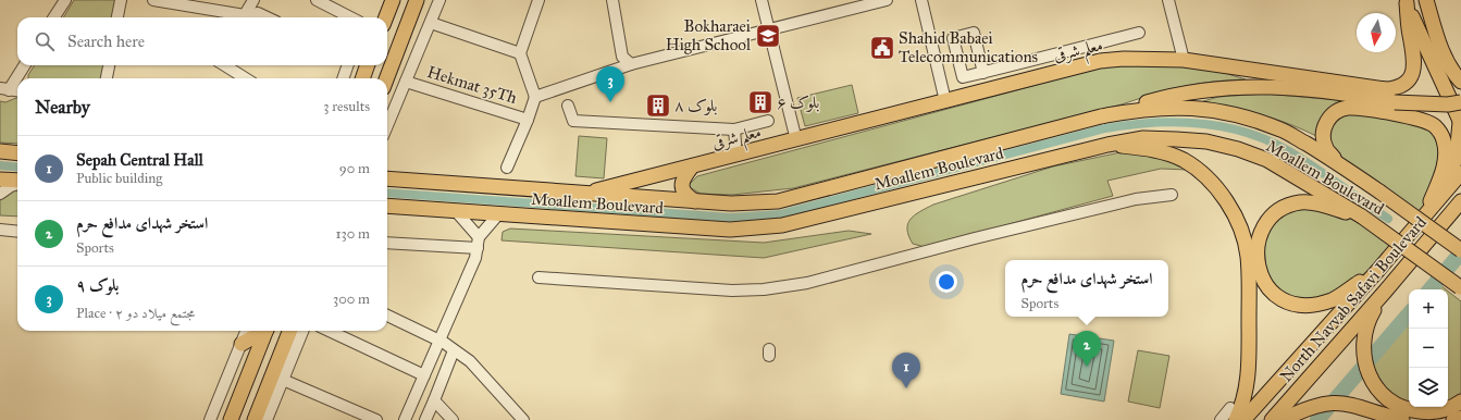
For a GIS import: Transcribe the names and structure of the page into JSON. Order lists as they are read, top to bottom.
{
  "streets": {
    "main road": ["معلم شرقی", "Moallem Boulevard", "North Navvab Safavi Boulevard"],
    "street": ["Hekmat 35Th"]
  },
  "crossings": [
    ["معلم شرقی", "Moallem Boulevard"]
  ],
  "places": {
    "school or university": ["Bokharaei High School"],
    "public building": ["Shahid Babaei Telecommunications"],
    "building": ["بلوک ۶", "بلوک ۸"]
  },
  "north": "bottom",
  "page": {
    "search": "Search here",
    "pins": ["3", "2", "1"],
    "heading": ["Nearby", "3 results"],
    "list": [
      {
        "mark": "1",
        "name": "Sepah Central Hall",
        "note": "Public building",
        "value": "90 m"
      },
      {
        "mark": "2",
        "name": "استخر شهدای مدافع حرم",
        "note": "Sports",
        "value": "130 m"
      },
      {
        "mark": "3",
        "name": "بلوک ۹",
        "note": "Place · مجتمع میلاد دو ۲",
        "value": "300 m"
      }
    ],
    "popup": ["استخر شهدای مدافع حرم", "Sports"],
    "map_buttons": ["+", "−"]
  }
}
